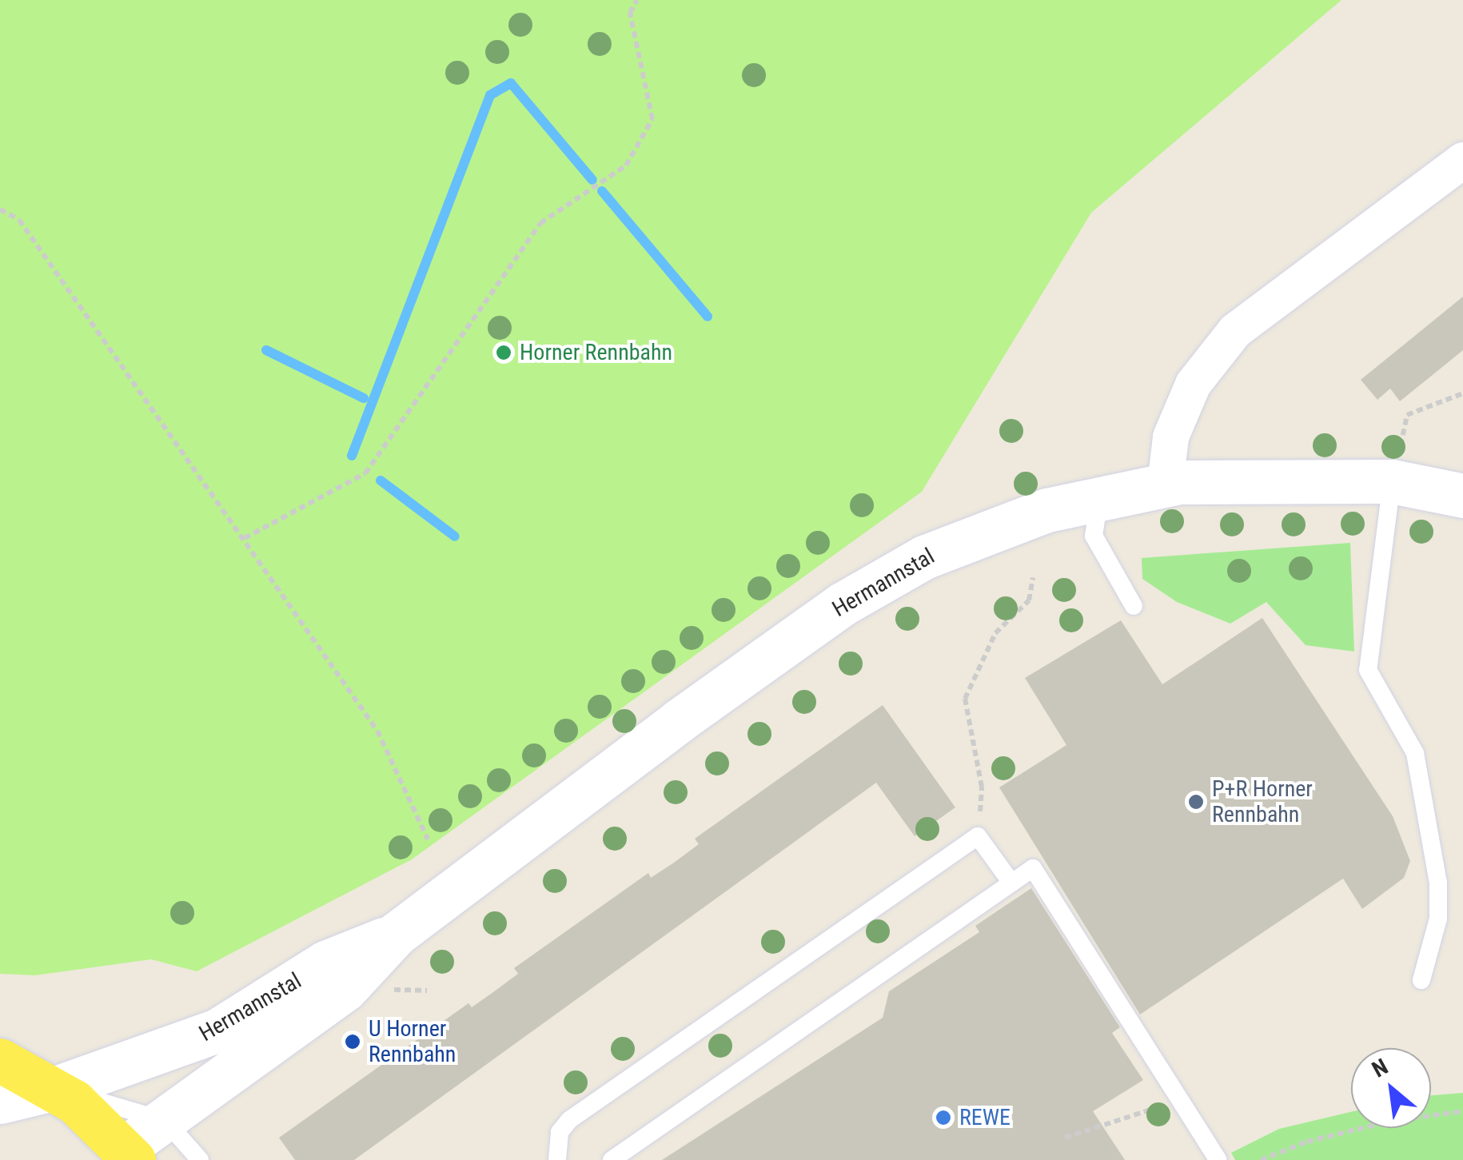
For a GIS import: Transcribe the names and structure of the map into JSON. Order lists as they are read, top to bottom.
{
  "streets": {
    "street": ["Hermannstal"]
  },
  "places": [
    "Horner Rennbahn",
    "P+R Horner Rennbahn",
    "U Horner Rennbahn",
    "REWE"
  ],
  "north": "top left"
}
